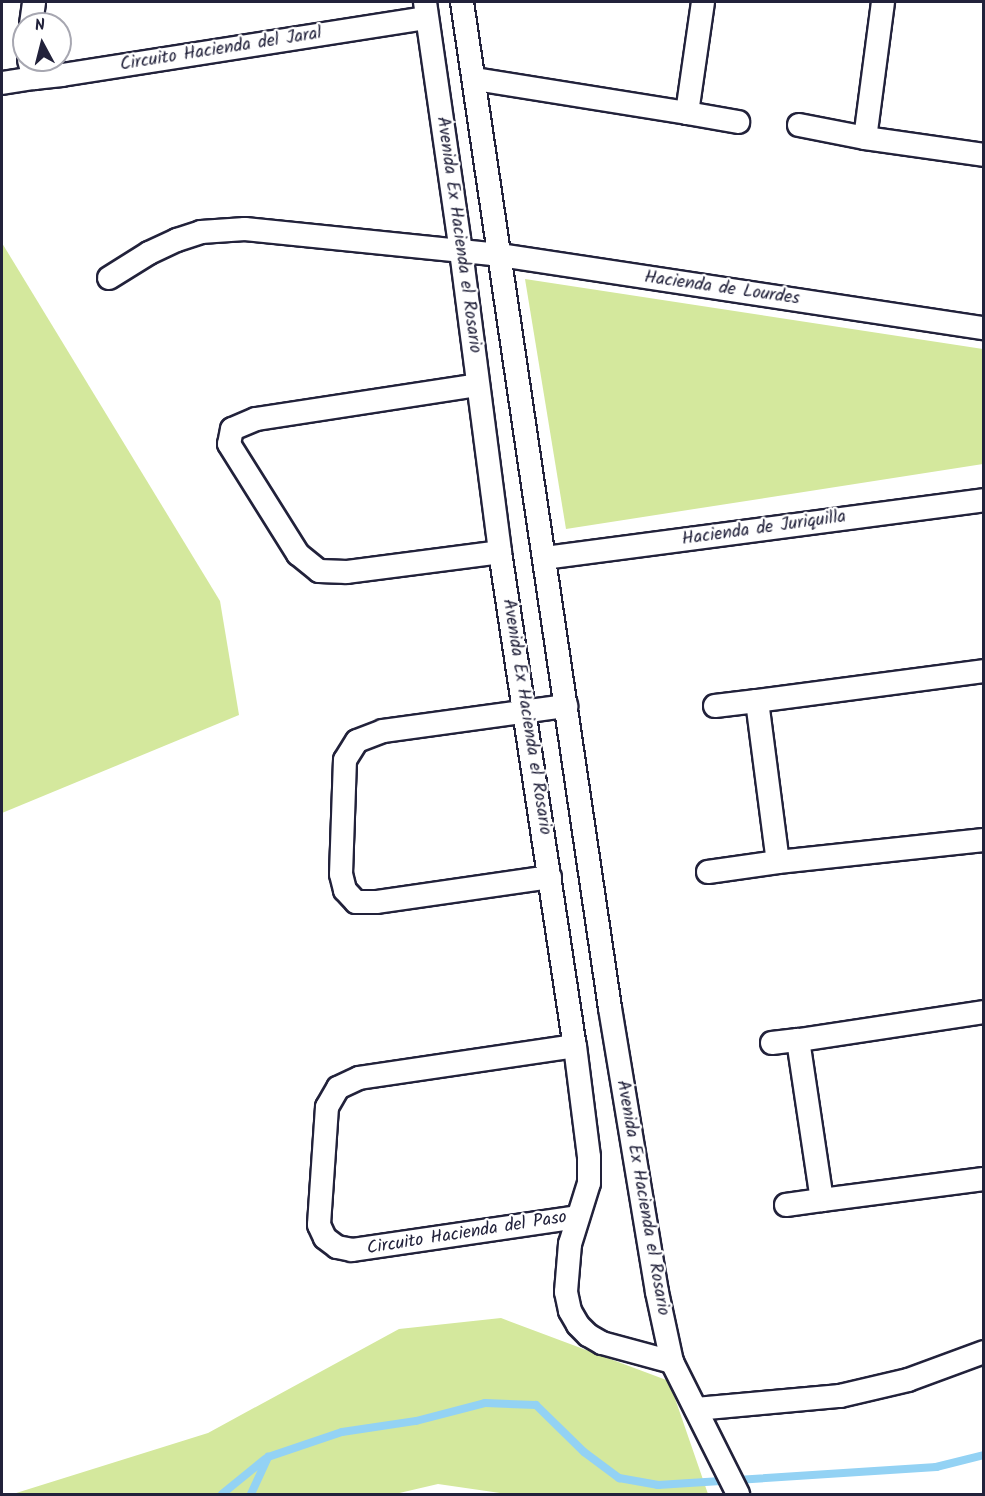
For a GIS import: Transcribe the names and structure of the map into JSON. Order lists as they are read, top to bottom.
{
  "streets": {
    "street": [
      "Circuito Hacienda del Jaral",
      "Avenida Ex Hacienda el Rosario",
      "Hacienda de Lourdes",
      "Hacienda de Juriquilla",
      "Circuito Hacienda del Paso"
    ]
  },
  "crossings": [
    ["Circuito Hacienda del Jaral", "Avenida Ex Hacienda el Rosario"],
    ["Avenida Ex Hacienda el Rosario", "Hacienda de Lourdes"],
    ["Avenida Ex Hacienda el Rosario", "Hacienda de Juriquilla"],
    ["Avenida Ex Hacienda el Rosario", "Circuito Hacienda del Paso"]
  ],
  "north": "top"
}
